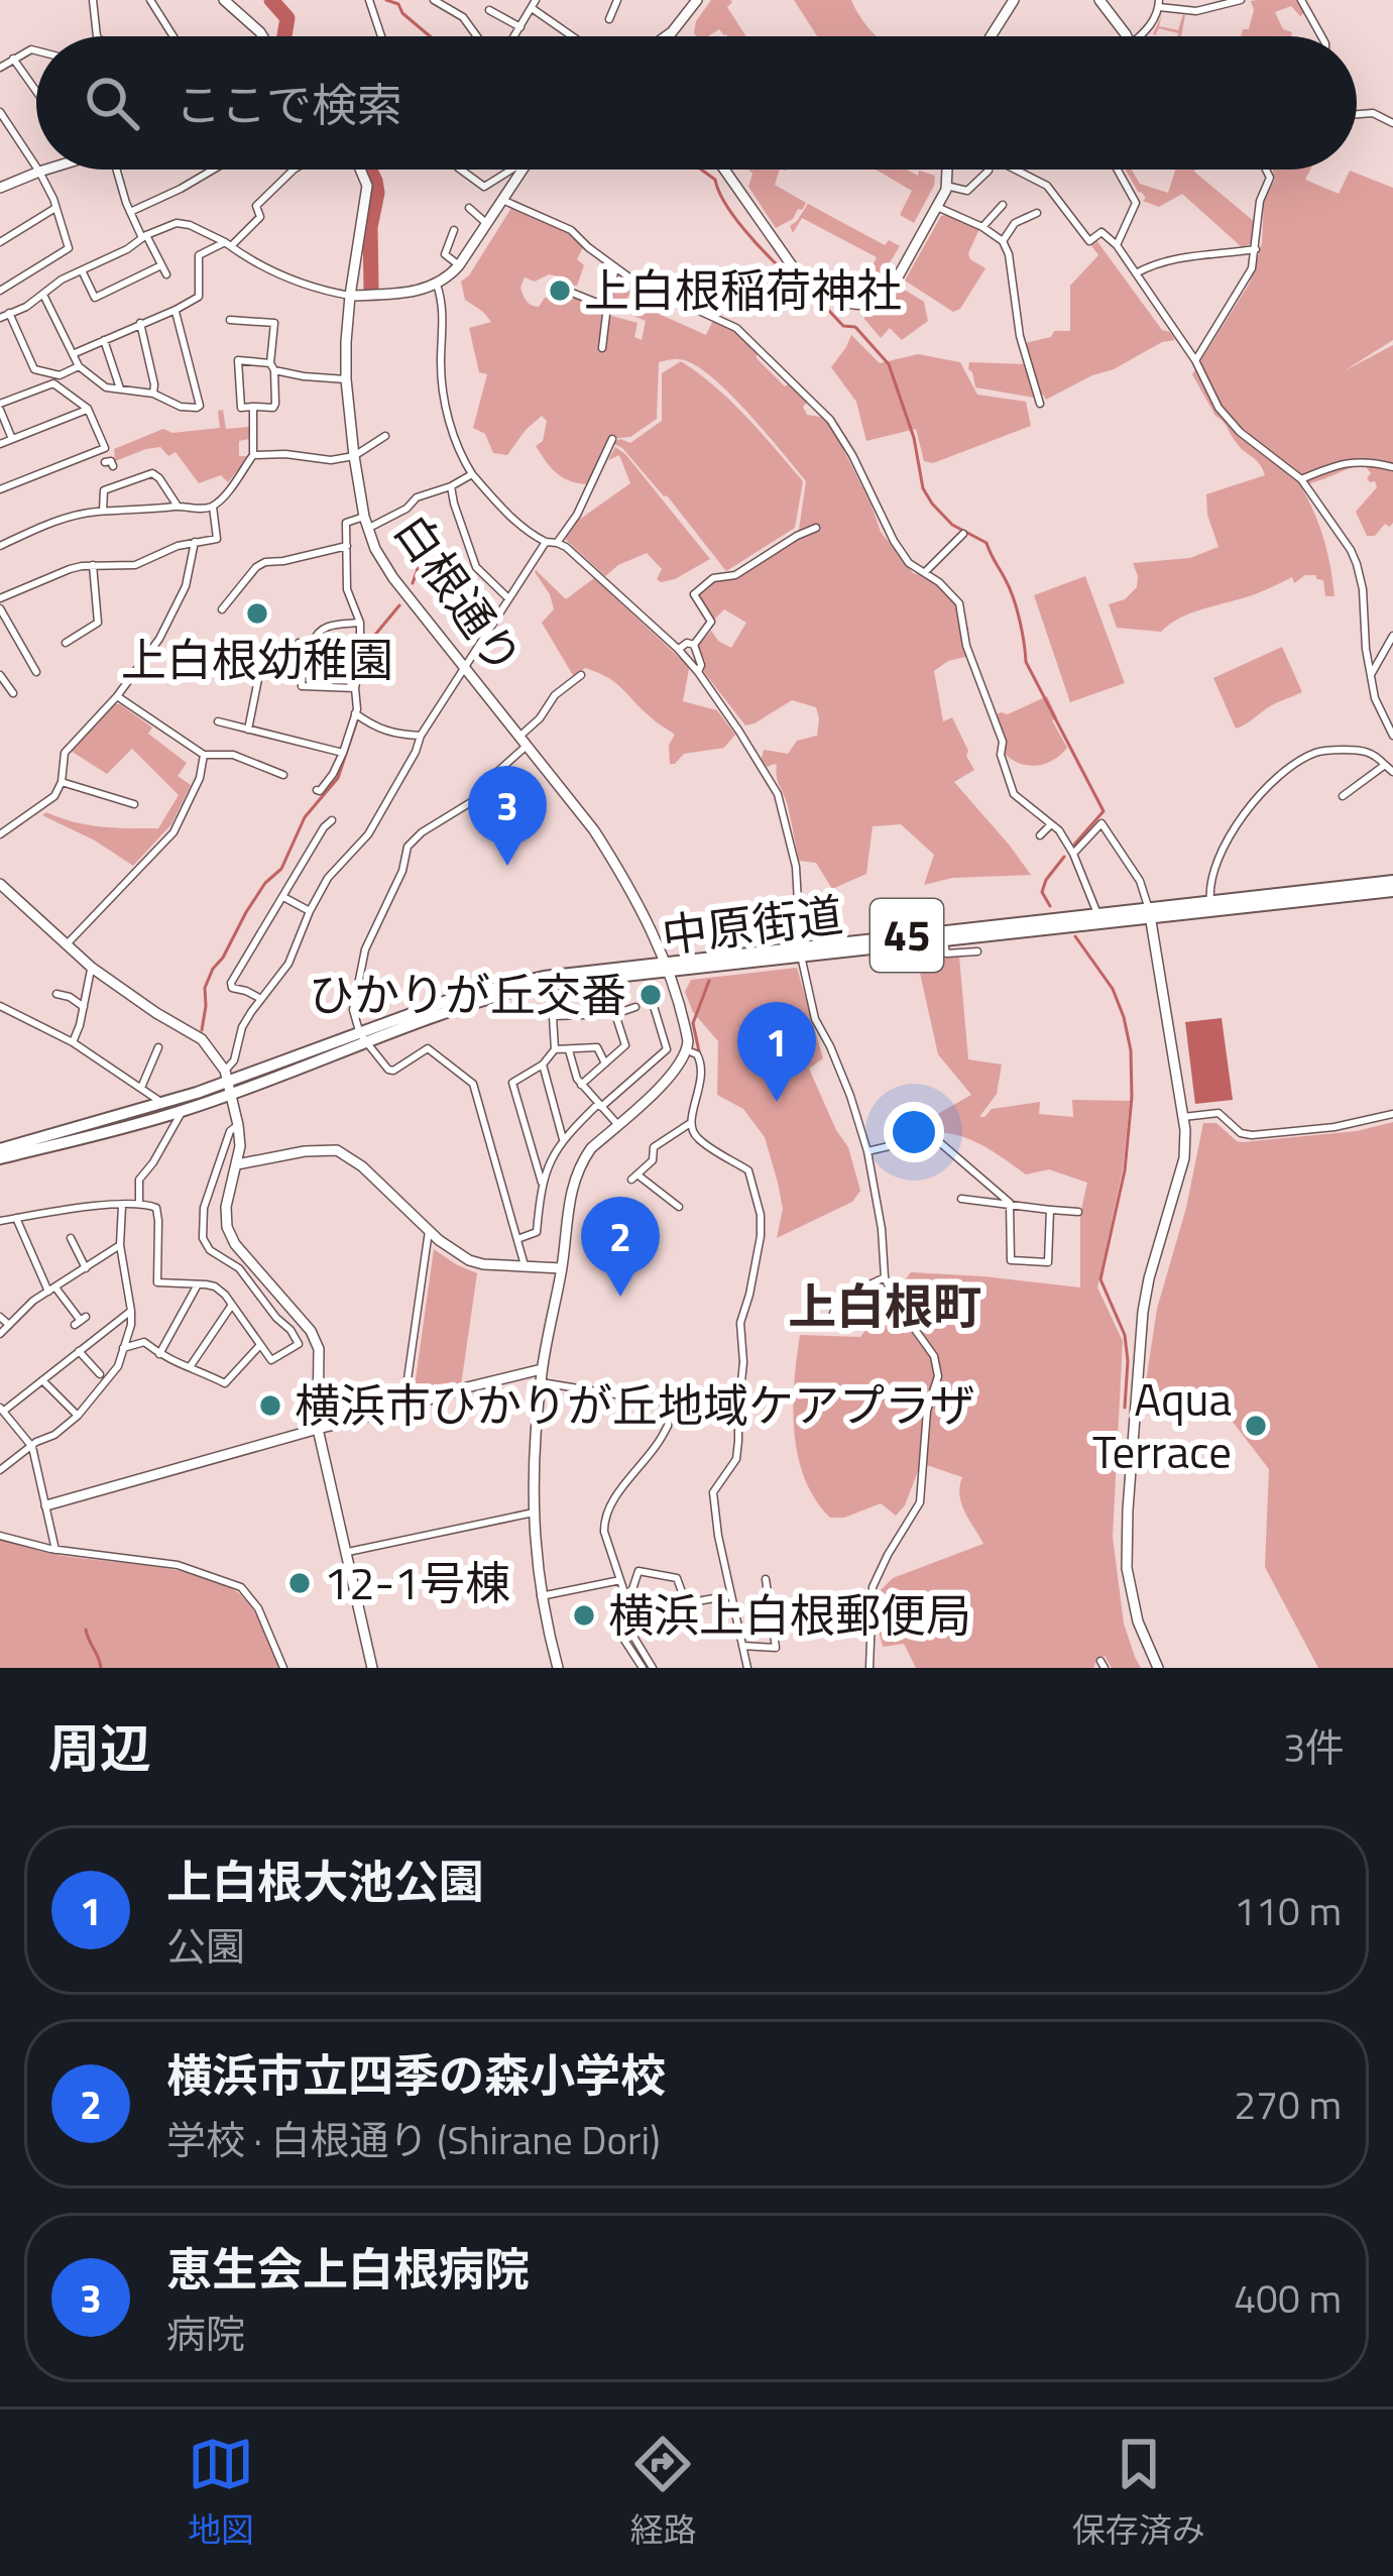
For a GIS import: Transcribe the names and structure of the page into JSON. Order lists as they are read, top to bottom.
{
  "streets": {
    "main road": ["中原街道", "45"],
    "street": ["白根通り"]
  },
  "crossings": [
    ["白根通り", "中原街道"]
  ],
  "districts": ["上白根町"],
  "places": [
    "上白根稲荷神社",
    "上白根幼稚園",
    "ひかりが丘交番",
    "横浜市ひかりが丘地域ケアプラザ",
    "Aqua Terrace",
    "12-1号棟",
    "横浜上白根郵便局"
  ],
  "page": {
    "search": "ここで検索",
    "pins": ["3", "1", "2"],
    "heading": ["周辺", "3件"],
    "list": [
      {
        "mark": "1",
        "name": "上白根大池公園",
        "note": "公園",
        "value": "110 m"
      },
      {
        "mark": "2",
        "name": "横浜市立四季の森小学校",
        "note": "学校 · 白根通り (Shirane Dori)",
        "value": "270 m"
      },
      {
        "mark": "3",
        "name": "恵生会上白根病院",
        "note": "病院",
        "value": "400 m"
      }
    ],
    "nav": ["地図", "経路", "保存済み"]
  }
}
